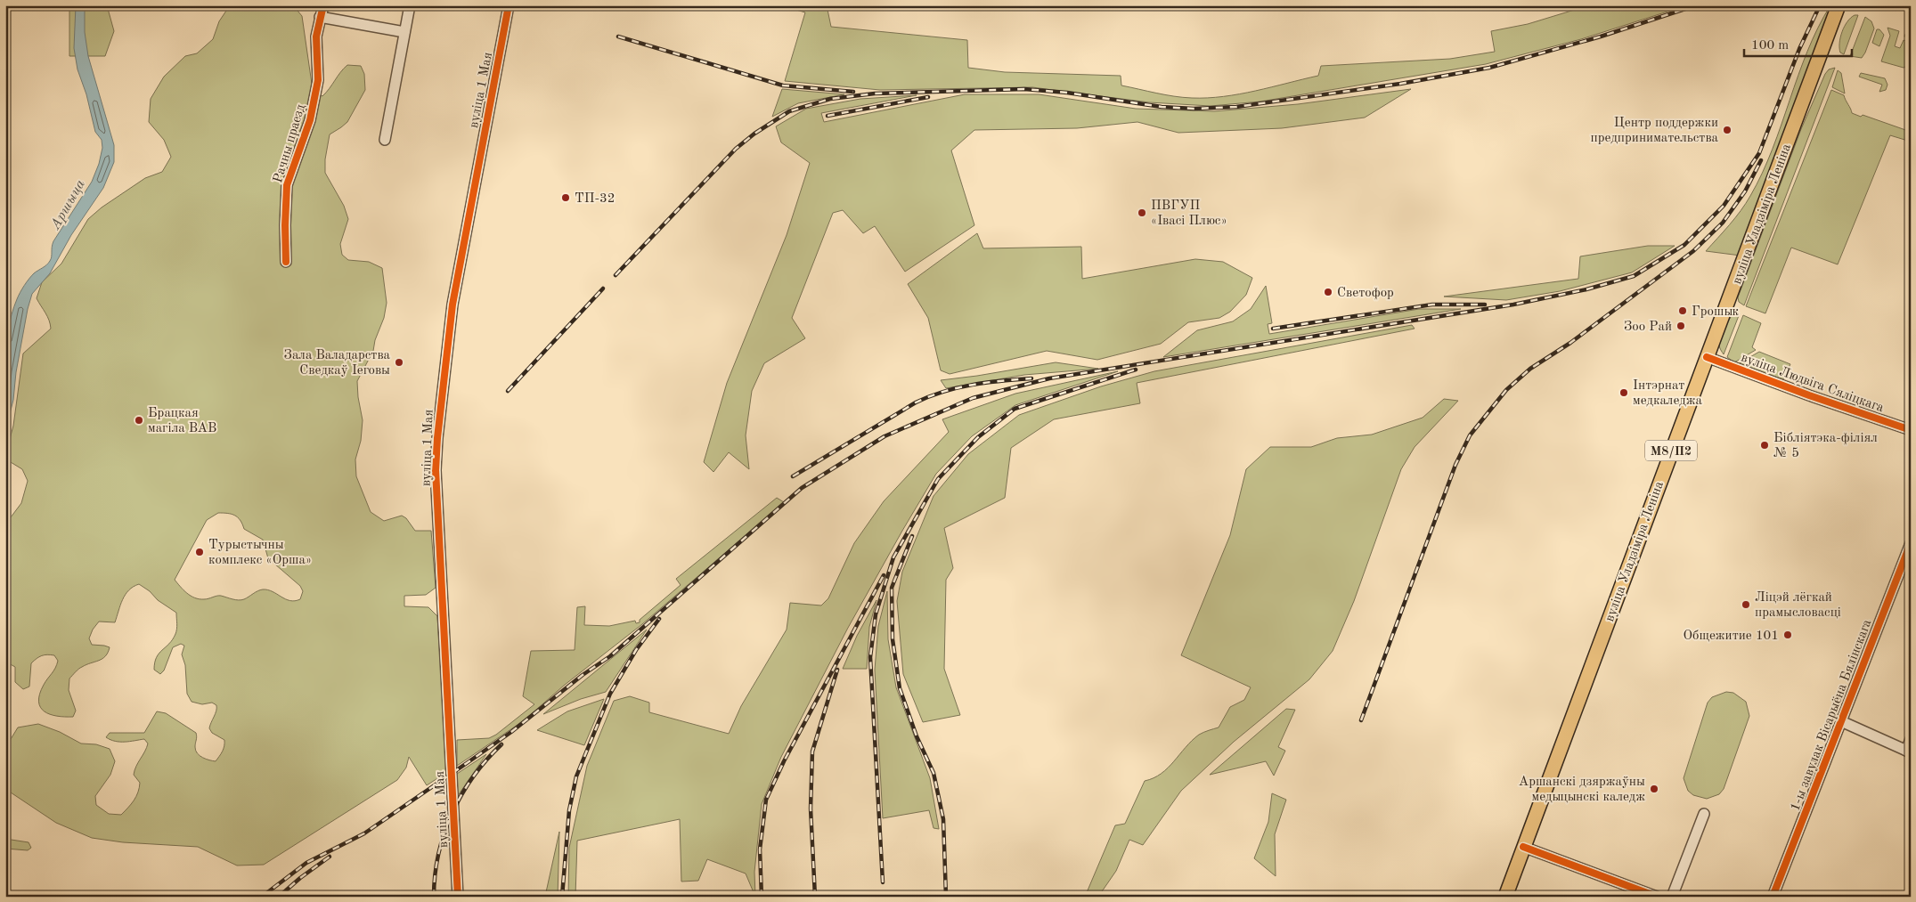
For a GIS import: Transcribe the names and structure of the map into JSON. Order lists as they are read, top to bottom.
{
  "streets": {
    "main road": ["вуліца Уладзіміра Леніна", "М8/П2"],
    "street": [
      "вуліца 1 Мая",
      "Рачны праезд",
      "вуліца Людвіга Сяліцкага",
      "1-ы завулак Вісарыёна Бялінскага"
    ]
  },
  "crossings": [
    ["вуліца Уладзіміра Леніна", "вуліца Людвіга Сяліцкага"]
  ],
  "water": ["Аршыца"],
  "places": [
    "Центр поддержки предпринимательства",
    "ТП-32",
    "ПВГУП «Івасі Плюс»",
    "Светофор",
    "Грошык",
    "Зоо Рай",
    "Зала Валадарства Сведкаў Іеговы",
    "Інтэрнат медкаледжа",
    "Брацкая магіла ВАВ",
    "Бібліятэка-філіял № 5",
    "Турыстычны комплекс «Орша»",
    "Ліцэй лёгкай прамысловасці",
    "Общежитие 101",
    "Аршанскі дзяржаўны медыцынскі каледж"
  ],
  "scale_bar": "100 m"
}
